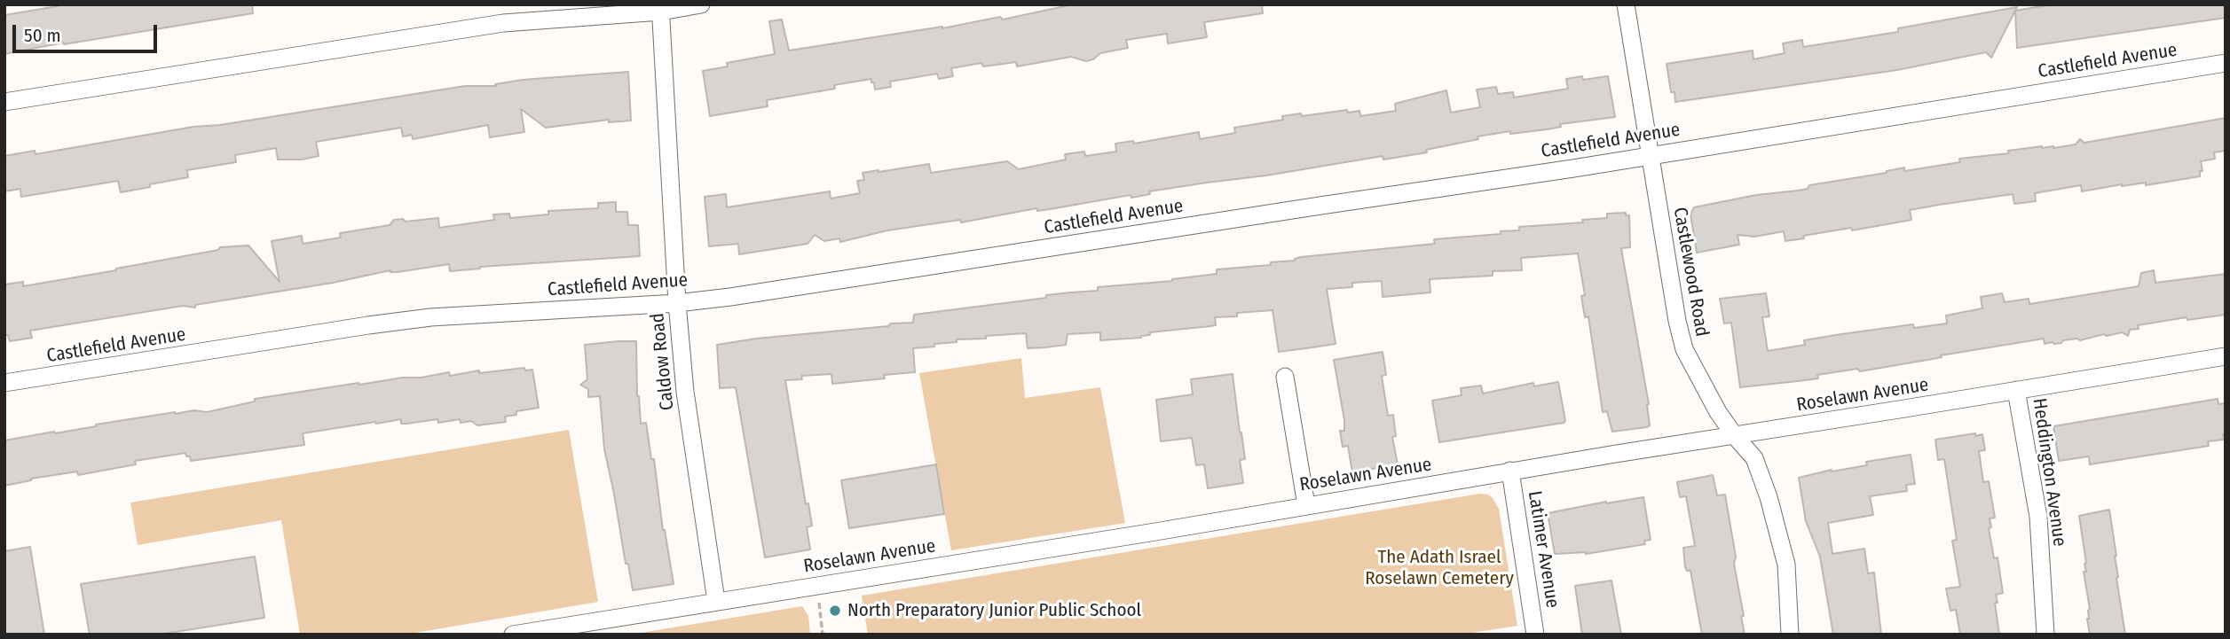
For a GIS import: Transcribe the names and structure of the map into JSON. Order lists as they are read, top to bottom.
{
  "streets": {
    "street": [
      "Castlefield Avenue",
      "Castlewood Road",
      "Caldow Road",
      "Roselawn Avenue",
      "Heddington Avenue",
      "Latimer Avenue"
    ]
  },
  "crossings": [
    ["Castlefield Avenue", "Castlewood Road"],
    ["Castlefield Avenue", "Caldow Road"],
    ["Castlewood Road", "Roselawn Avenue"],
    ["Caldow Road", "Roselawn Avenue"],
    ["Roselawn Avenue", "Heddington Avenue"],
    ["Roselawn Avenue", "Latimer Avenue"]
  ],
  "parks": ["The Adath Israel Roselawn Cemetery"],
  "places": ["North Preparatory Junior Public School"],
  "scale_bar": "50 m"
}
